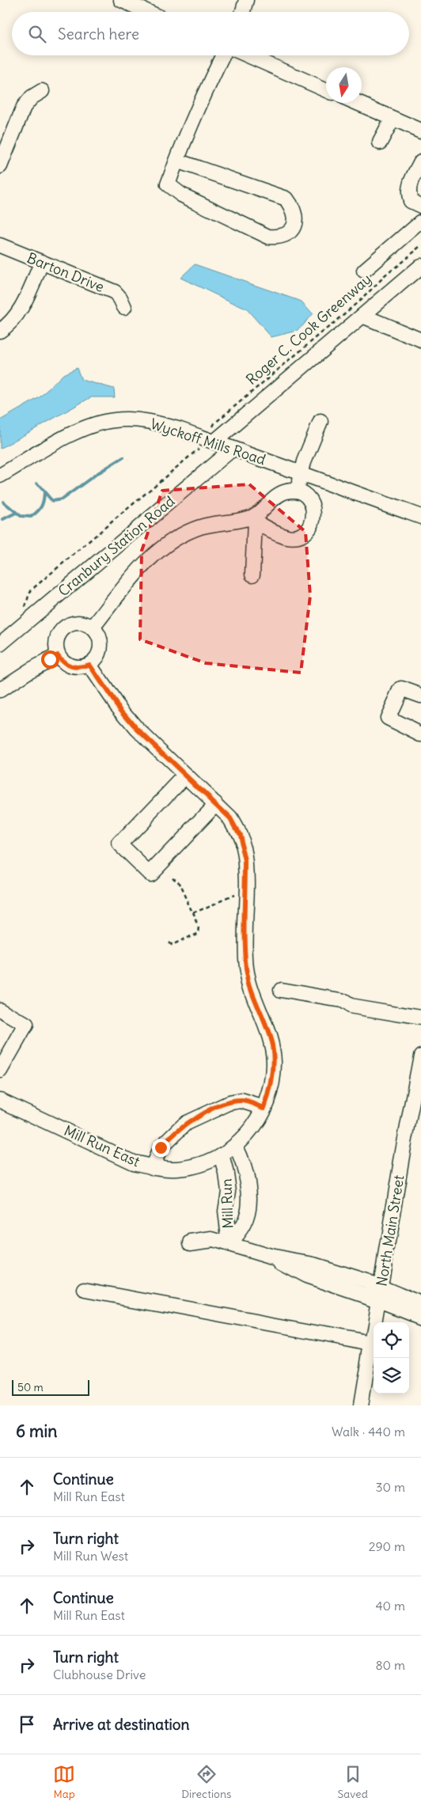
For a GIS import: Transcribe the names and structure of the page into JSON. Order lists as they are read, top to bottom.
{
  "streets": {
    "street": [
      "Barton Drive",
      "Wyckoff Mills Road",
      "Cranbury Station Road",
      "Mill Run East",
      "Mill Run",
      "North Main Street"
    ],
    "path": ["Roger C. Cook Greenway"]
  },
  "crossings": [
    ["Roger C. Cook Greenway", "Wyckoff Mills Road"],
    ["Wyckoff Mills Road", "Cranbury Station Road"],
    ["Mill Run East", "Mill Run"]
  ],
  "scale_bar": "50 m",
  "north": "bottom",
  "page": {
    "search": "Search here",
    "scale": "50 m",
    "heading": ["6 min", "Walk · 440 m"],
    "list": [
      ["Continue", "Mill Run East", "30 m"],
      ["Turn right", "Mill Run West", "290 m"],
      ["Continue", "Mill Run East", "40 m"],
      ["Turn right", "Clubhouse Drive", "80 m"],
      "Arrive at destination"
    ],
    "nav": ["Map", "Directions", "Saved"]
  }
}
